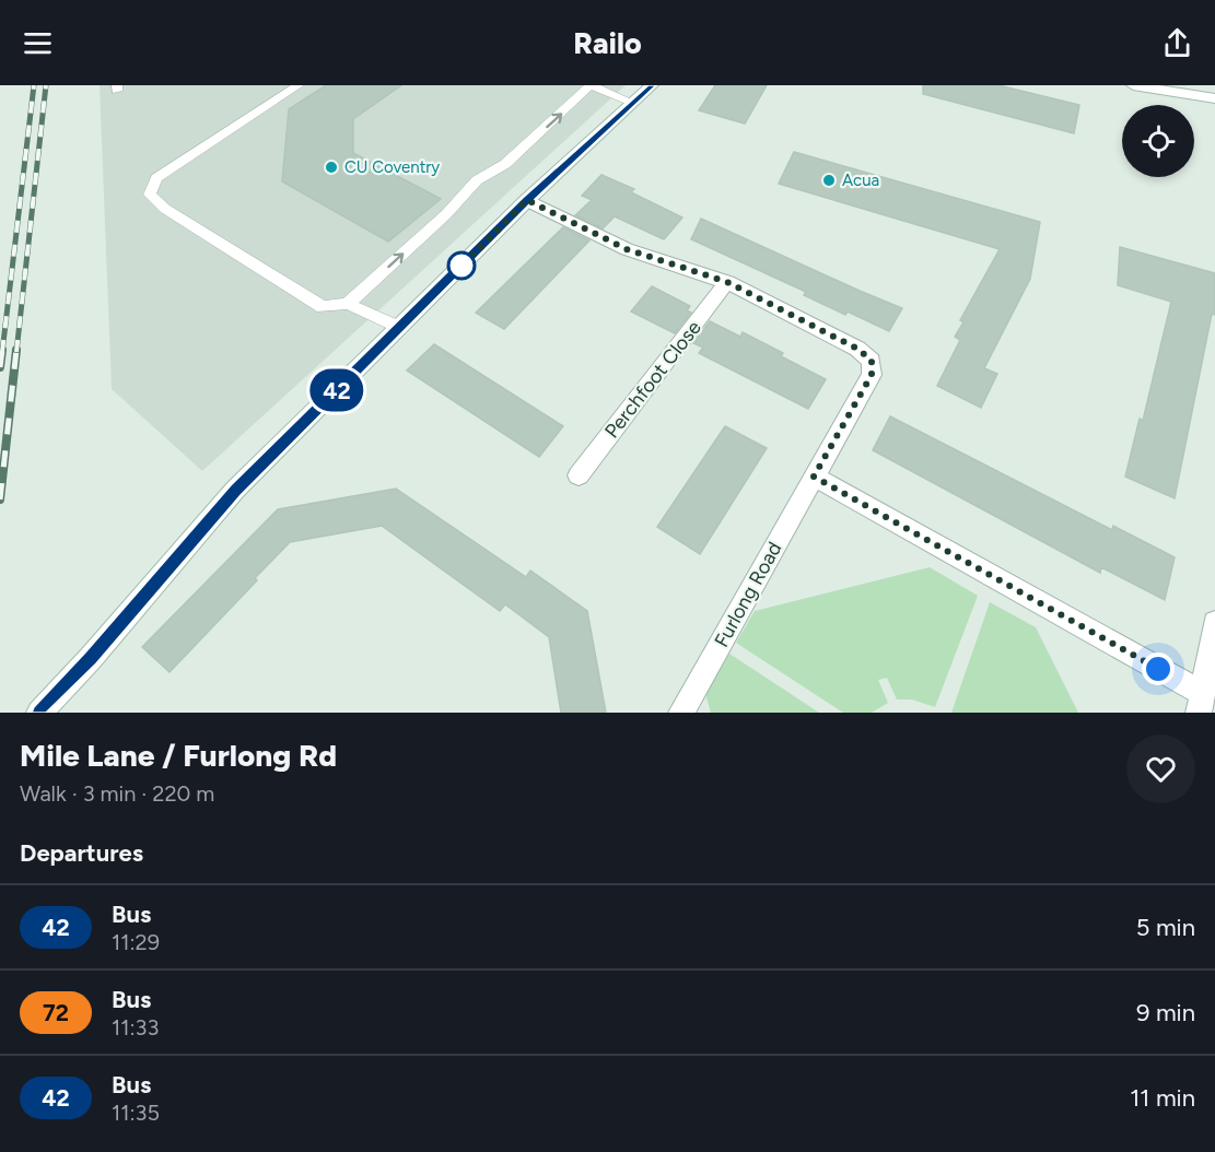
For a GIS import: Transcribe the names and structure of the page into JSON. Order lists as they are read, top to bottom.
{
  "streets": {
    "street": ["Perchfoot Close", "Furlong Road"]
  },
  "crossings": [
    ["Perchfoot Close", "Furlong Road"]
  ],
  "places": ["CU Coventry", "Acua"],
  "lines": ["bus line 42"],
  "page": {
    "header": "Railo",
    "on_map": "42",
    "heading": [
      ["Mile Lane / Furlong Rd", "Walk · 3 min · 220 m"],
      "Departures"
    ],
    "list": [
      {
        "mark": "42",
        "name": "Bus",
        "note": "11:29",
        "value": "5 min"
      },
      {
        "mark": "72",
        "name": "Bus",
        "note": "11:33",
        "value": "9 min"
      },
      {
        "mark": "42",
        "name": "Bus",
        "note": "11:35",
        "value": "11 min"
      }
    ]
  }
}
